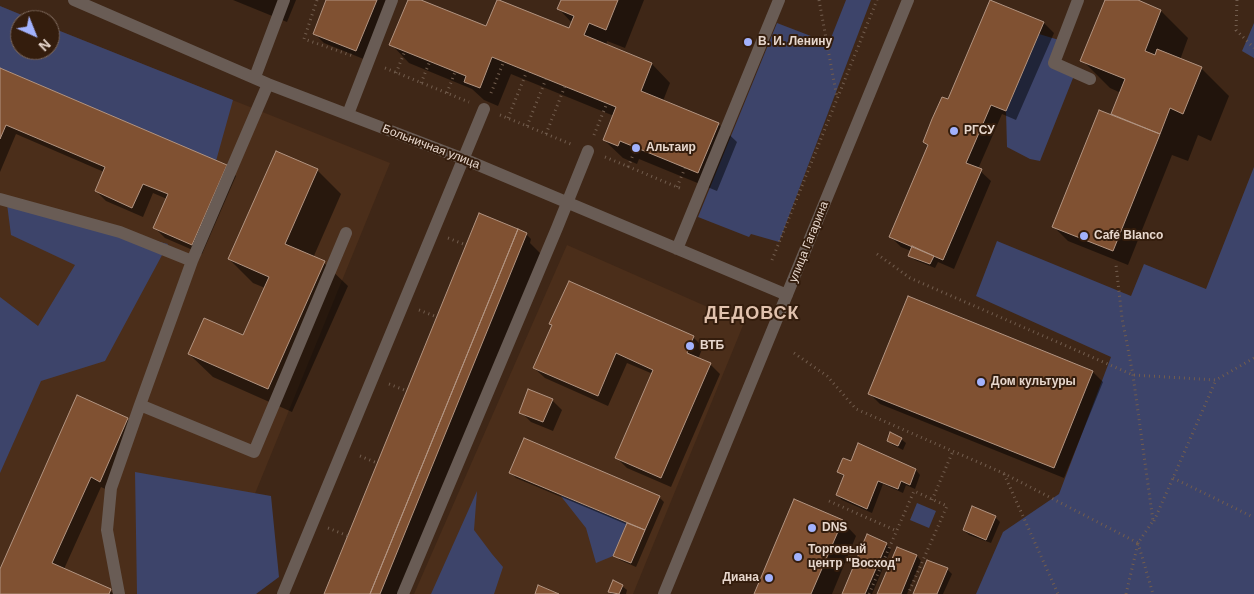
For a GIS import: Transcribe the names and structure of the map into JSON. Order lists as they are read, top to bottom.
{
  "streets": {
    "street": ["Больничная улица", "улица Гагарина"]
  },
  "crossings": [
    ["Больничная улица", "улица Гагарина"]
  ],
  "districts": ["ДЕДОВСК"],
  "places": [
    "В. И. Ленину",
    "РГСУ",
    "Альтаир",
    "Café Blanco",
    "ВТБ",
    "Дом культуры",
    "DNS",
    "Торговый центр \"Восход\"",
    "Диана"
  ],
  "north": "bottom right"
}
